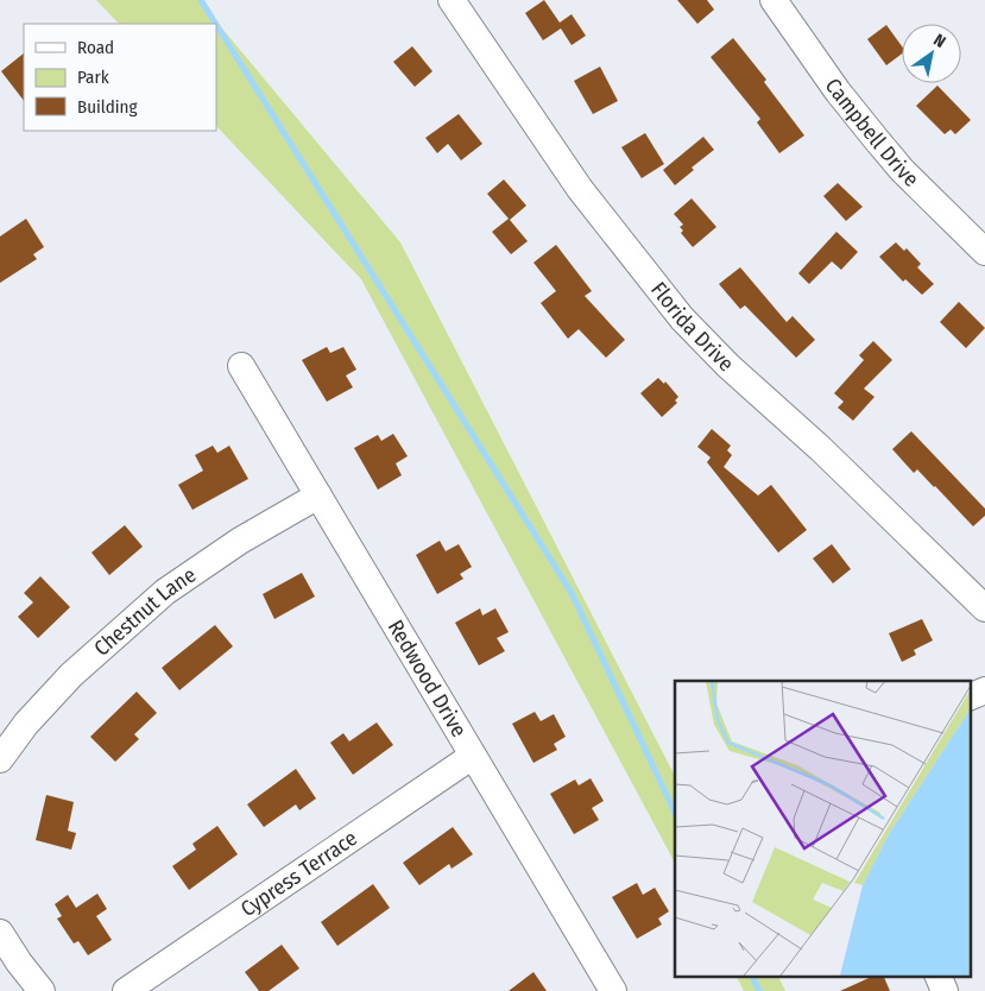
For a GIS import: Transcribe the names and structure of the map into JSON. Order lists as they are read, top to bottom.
{
  "streets": {
    "street": [
      "Campbell Drive",
      "Florida Drive",
      "Chestnut Lane",
      "Redwood Drive",
      "Cypress Terrace"
    ]
  },
  "crossings": [
    ["Chestnut Lane", "Redwood Drive"],
    ["Redwood Drive", "Cypress Terrace"]
  ],
  "legend": ["Road", "Park", "Building"],
  "north": "top right"
}
